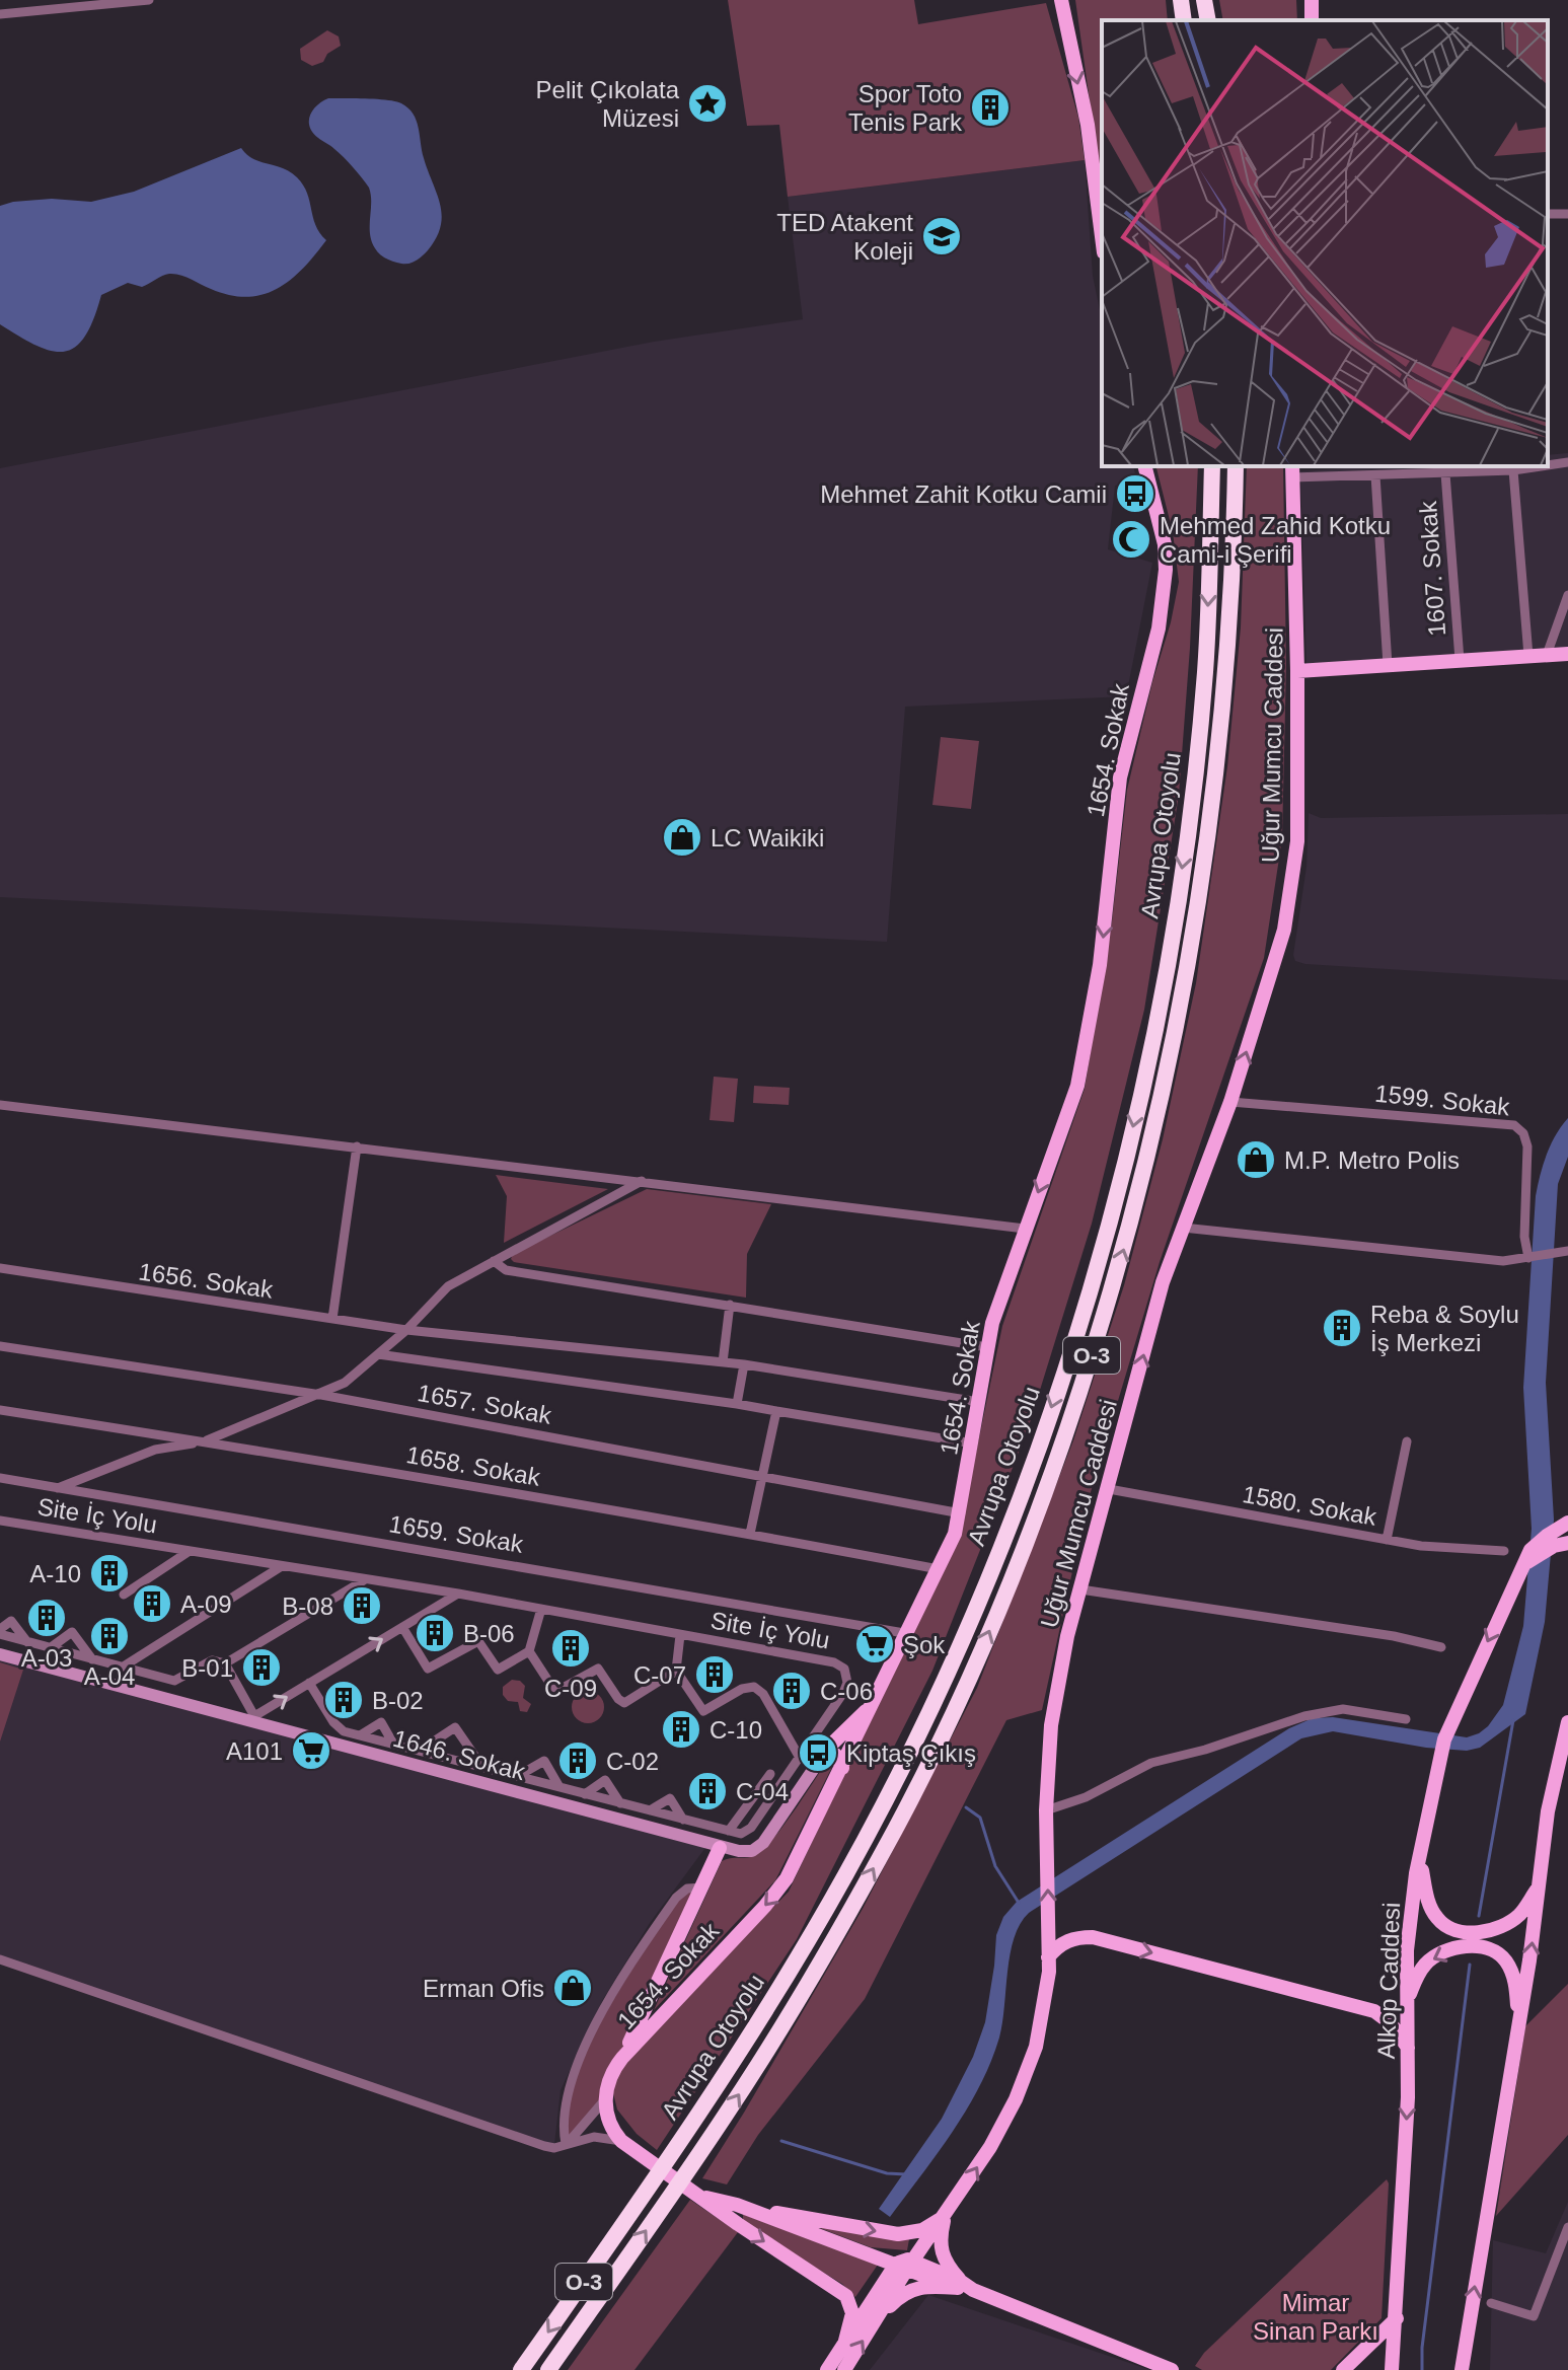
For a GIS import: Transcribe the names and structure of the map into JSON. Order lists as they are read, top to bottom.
{
  "streets": {
    "highway": ["Avrupa Otoyolu", "O-3"],
    "main road": ["Uğur Mumcu Caddesi", "1654. Sokak", "Alkop Caddesi"],
    "street": [
      "1607. Sokak",
      "1599. Sokak",
      "1656. Sokak",
      "1657. Sokak",
      "1658. Sokak",
      "1580. Sokak",
      "Site İç Yolu",
      "1659. Sokak",
      "1646. Sokak"
    ]
  },
  "crossings": [
    ["Uğur Mumcu Caddesi", "1599. Sokak"],
    ["Uğur Mumcu Caddesi", "1580. Sokak"],
    ["1654. Sokak", "1656. Sokak"],
    ["1654. Sokak", "1657. Sokak"],
    ["1654. Sokak", "1658. Sokak"],
    ["1654. Sokak", "1659. Sokak"]
  ],
  "one_way": ["Uğur Mumcu Caddesi", "1654. Sokak"],
  "parks": ["Mimar Sinan Parkı"],
  "places": {
    "place": ["Pelit Çıkolata Müzesi"],
    "building": [
      "Spor Toto Tenis Park",
      "Reba & Soylu İş Merkezi",
      "A-10",
      "A-09",
      "B-08",
      "A-03",
      "B-06",
      "A-04",
      "C-09",
      "B-01",
      "C-07",
      "C-06",
      "B-02",
      "C-10",
      "C-02",
      "C-04"
    ],
    "school or university": ["TED Atakent Koleji"],
    "bus stop": ["Mehmet Zahit Kotku Camii", "Kiptaş Çıkış"],
    "mosque": ["Mehmed Zahid Kotku Cami-i Şerifi"],
    "shop": ["LC Waikiki", "M.P. Metro Polis", "Erman Ofis"],
    "supermarket": ["Şok", "A101"]
  }
}
